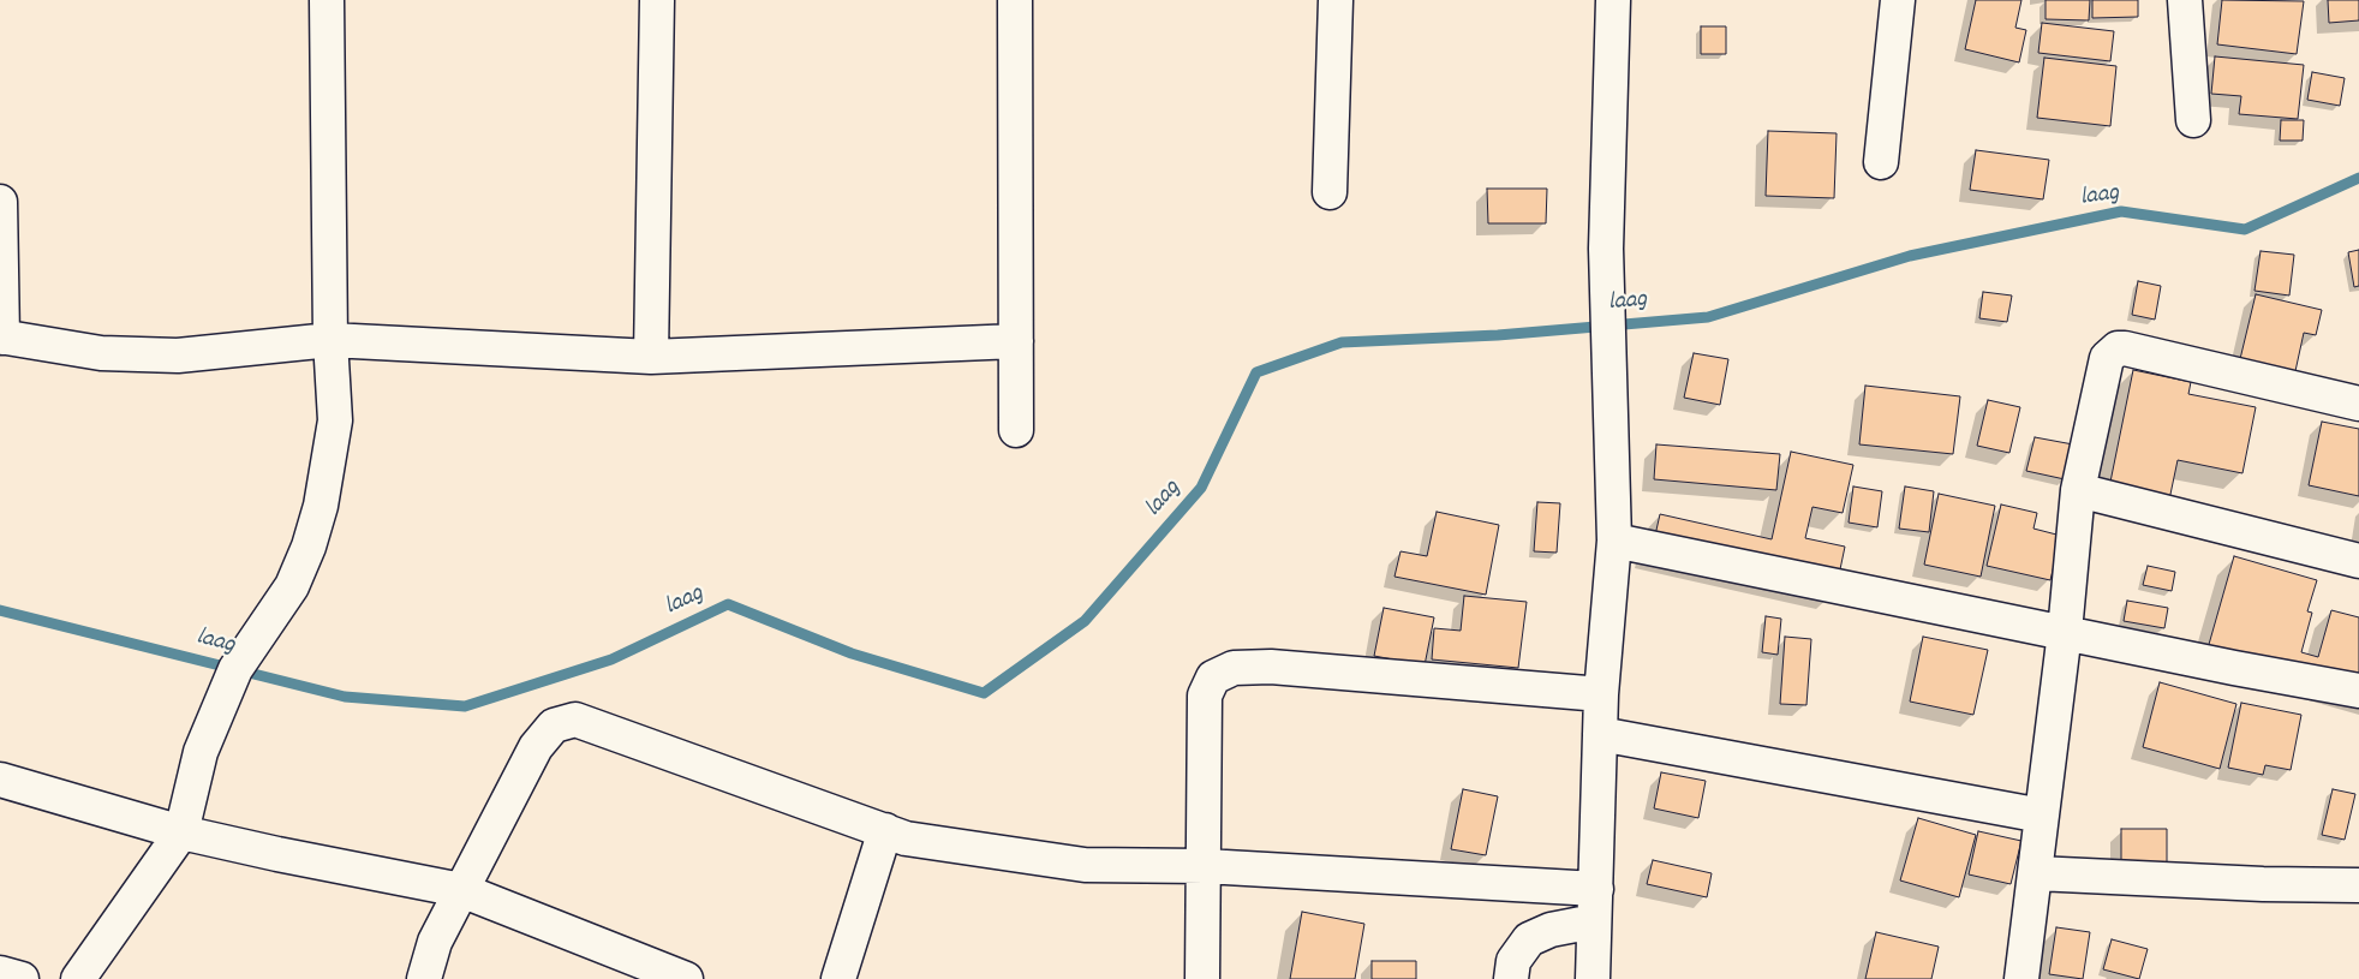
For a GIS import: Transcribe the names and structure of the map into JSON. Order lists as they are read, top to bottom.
{
  "water": ["laag"]
}
